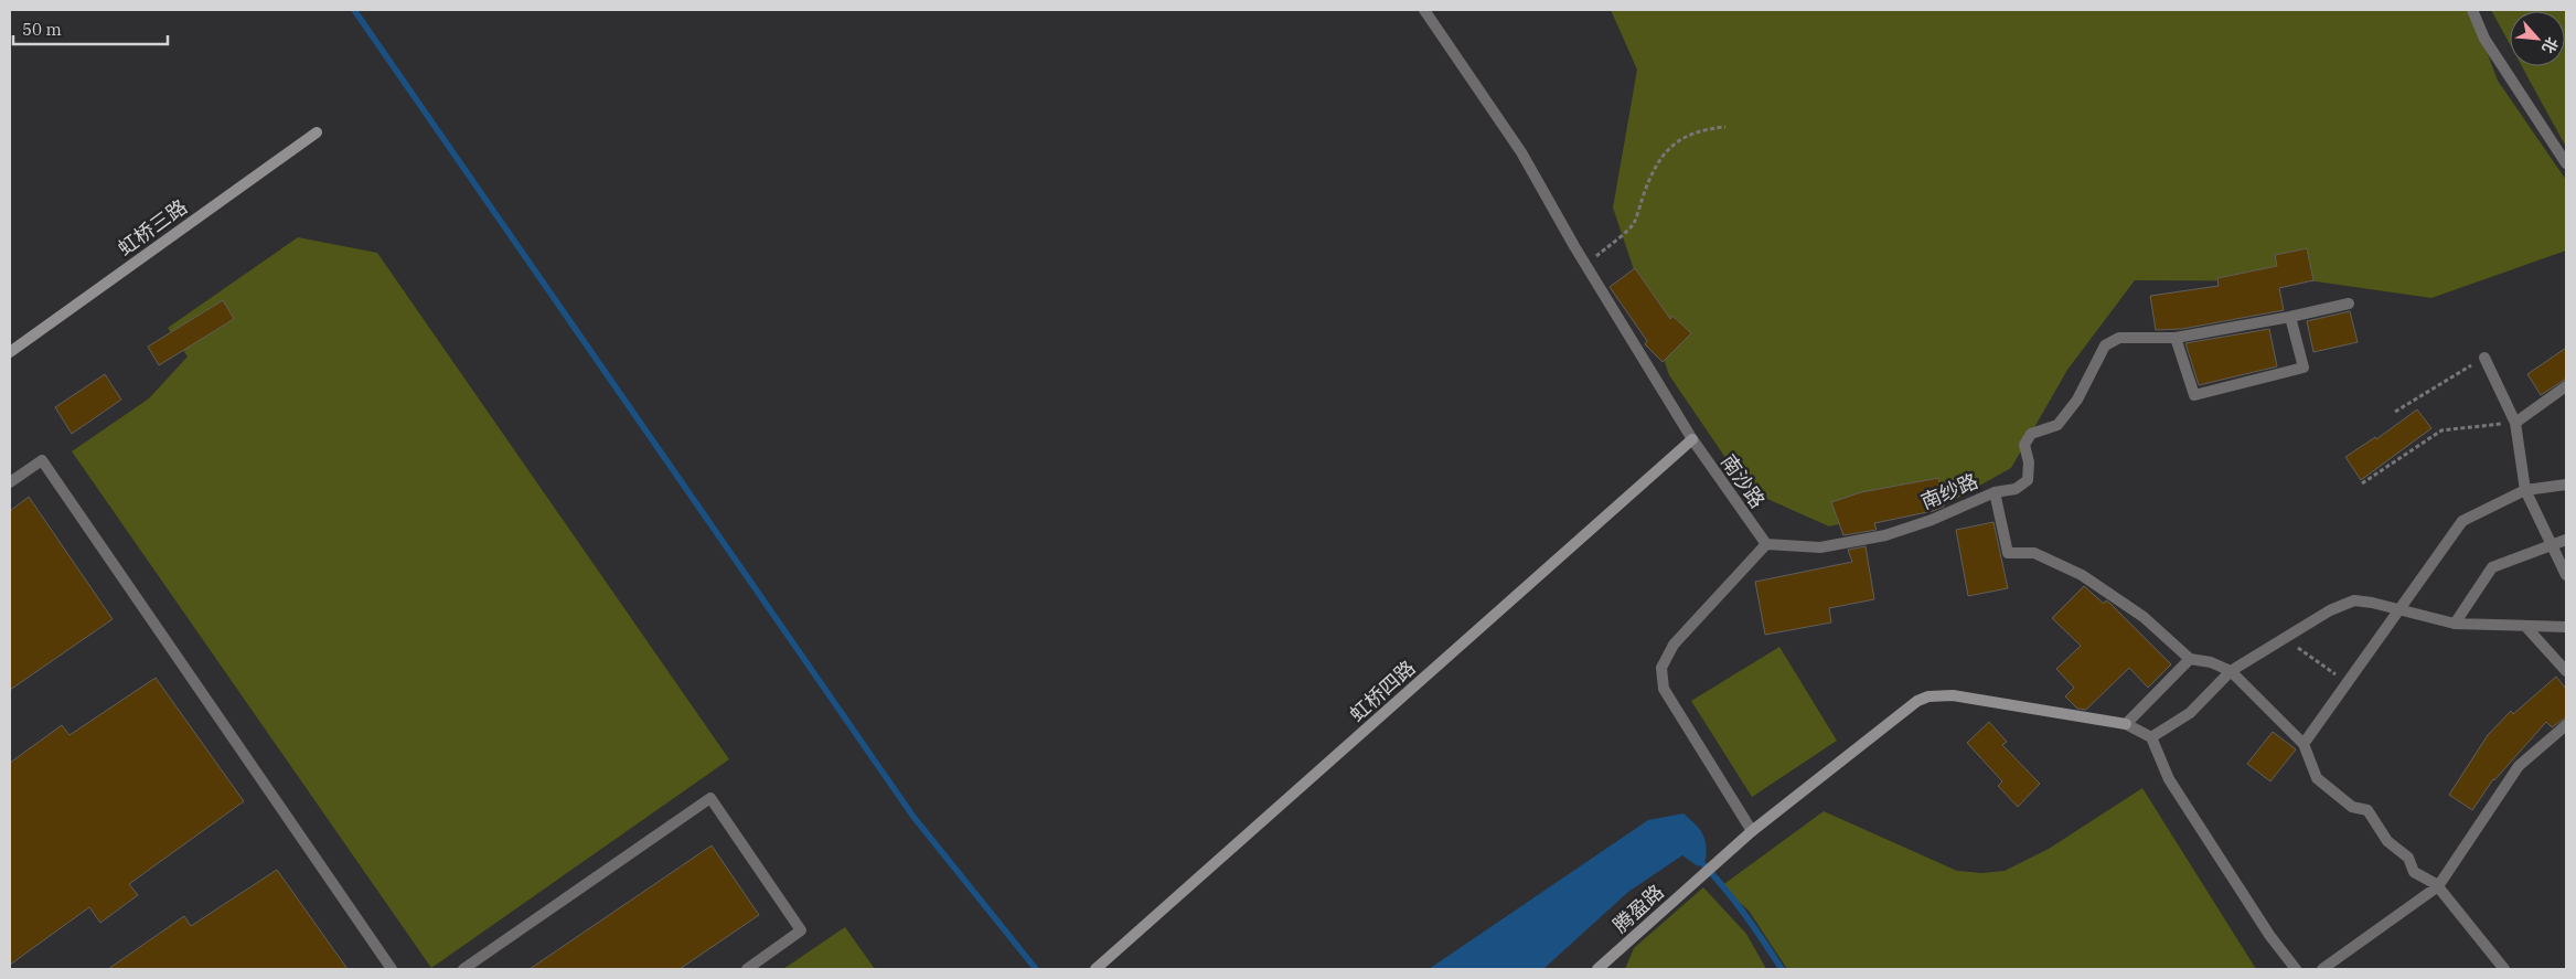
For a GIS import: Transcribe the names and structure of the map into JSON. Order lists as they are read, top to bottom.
{
  "streets": {
    "street": [
      "虹桥三路",
      "南沙路",
      "南纱路",
      "虹桥四路",
      "腾盈路"
    ]
  },
  "crossings": [
    ["南沙路", "南纱路"],
    ["南沙路", "虹桥四路"]
  ],
  "scale_bar": "50 m",
  "north": "bottom right"
}
